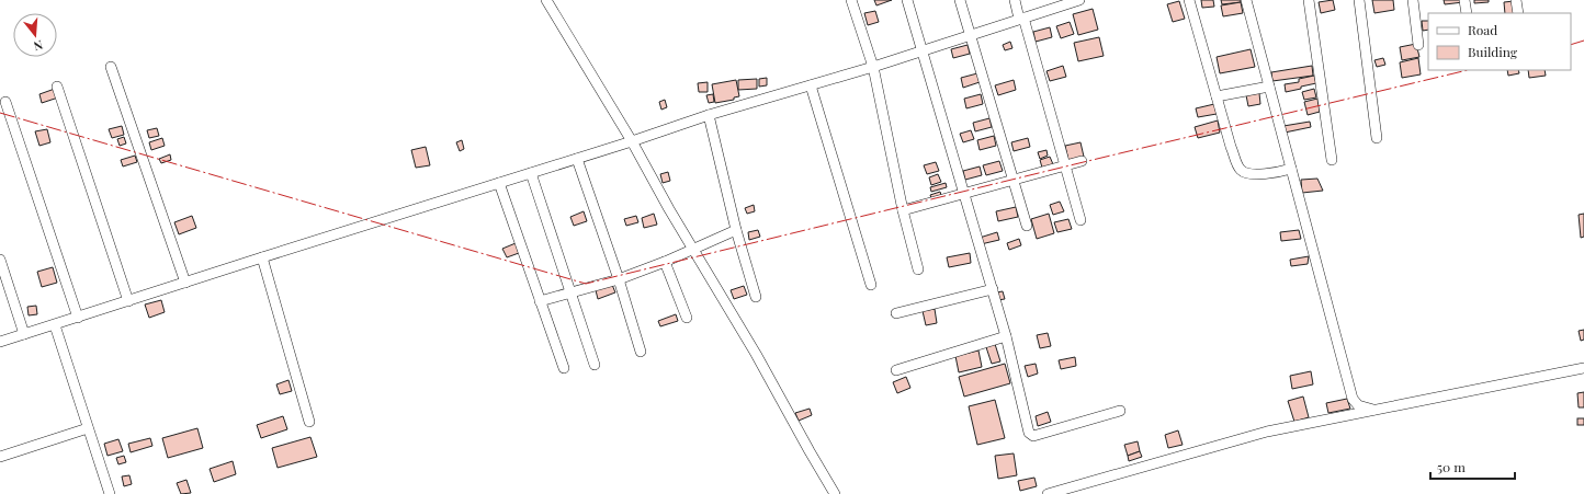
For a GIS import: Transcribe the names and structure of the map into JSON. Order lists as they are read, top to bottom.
{
  "legend": ["Road", "Building"],
  "scale_bar": "50 m",
  "north": "bottom"
}
